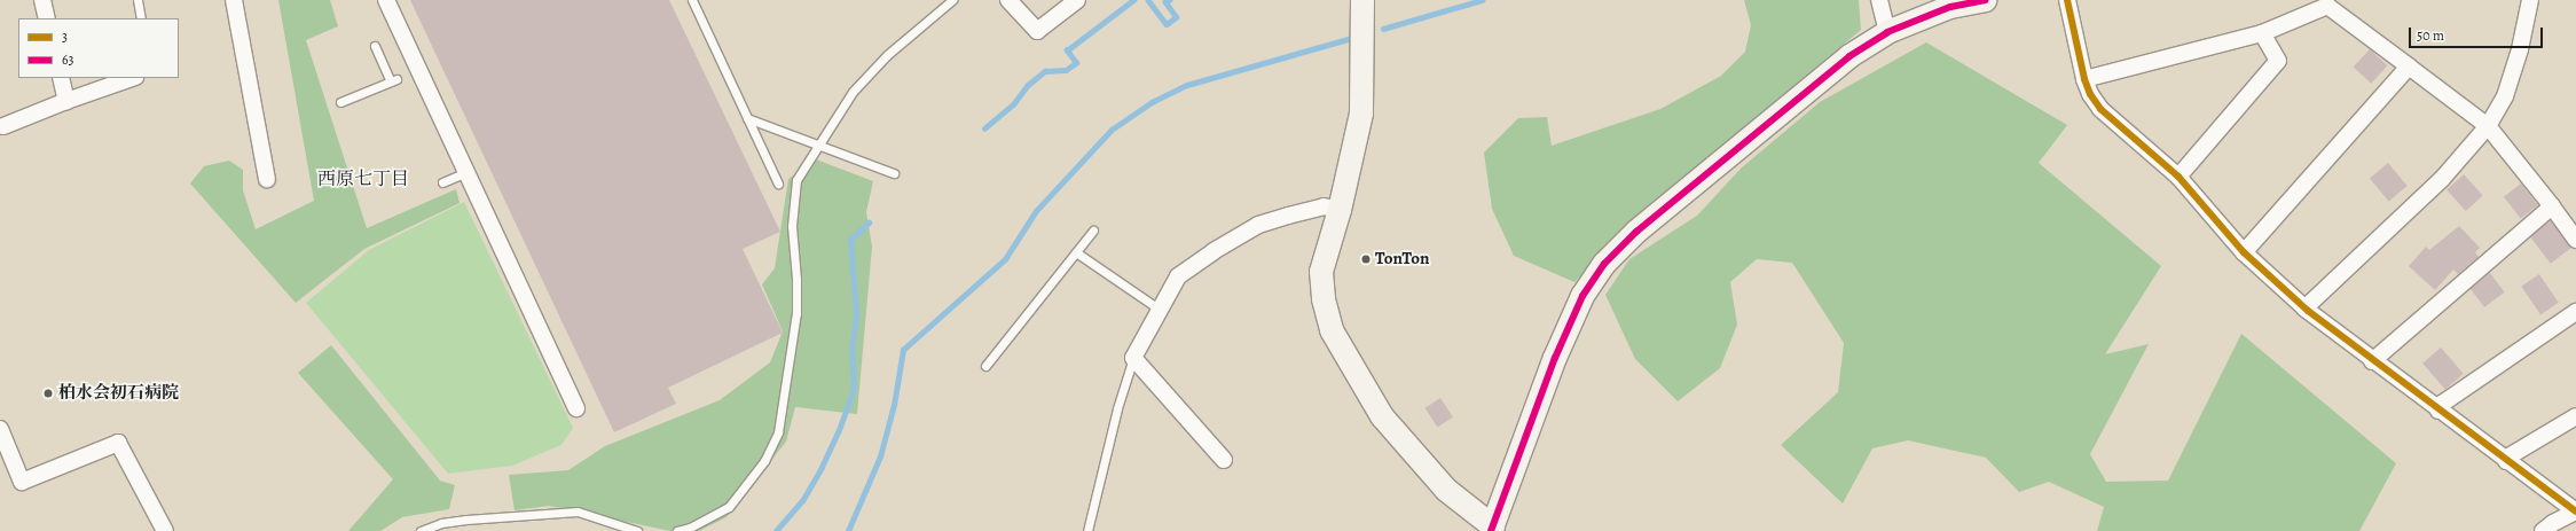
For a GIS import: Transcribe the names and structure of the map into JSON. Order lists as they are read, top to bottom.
{
  "districts": ["西原七丁目"],
  "places": ["TonTon", "柏水会初石病院"],
  "lines": ["transit line 3", "transit line 63"],
  "legend": ["3", "63"],
  "scale_bar": "50 m"
}
